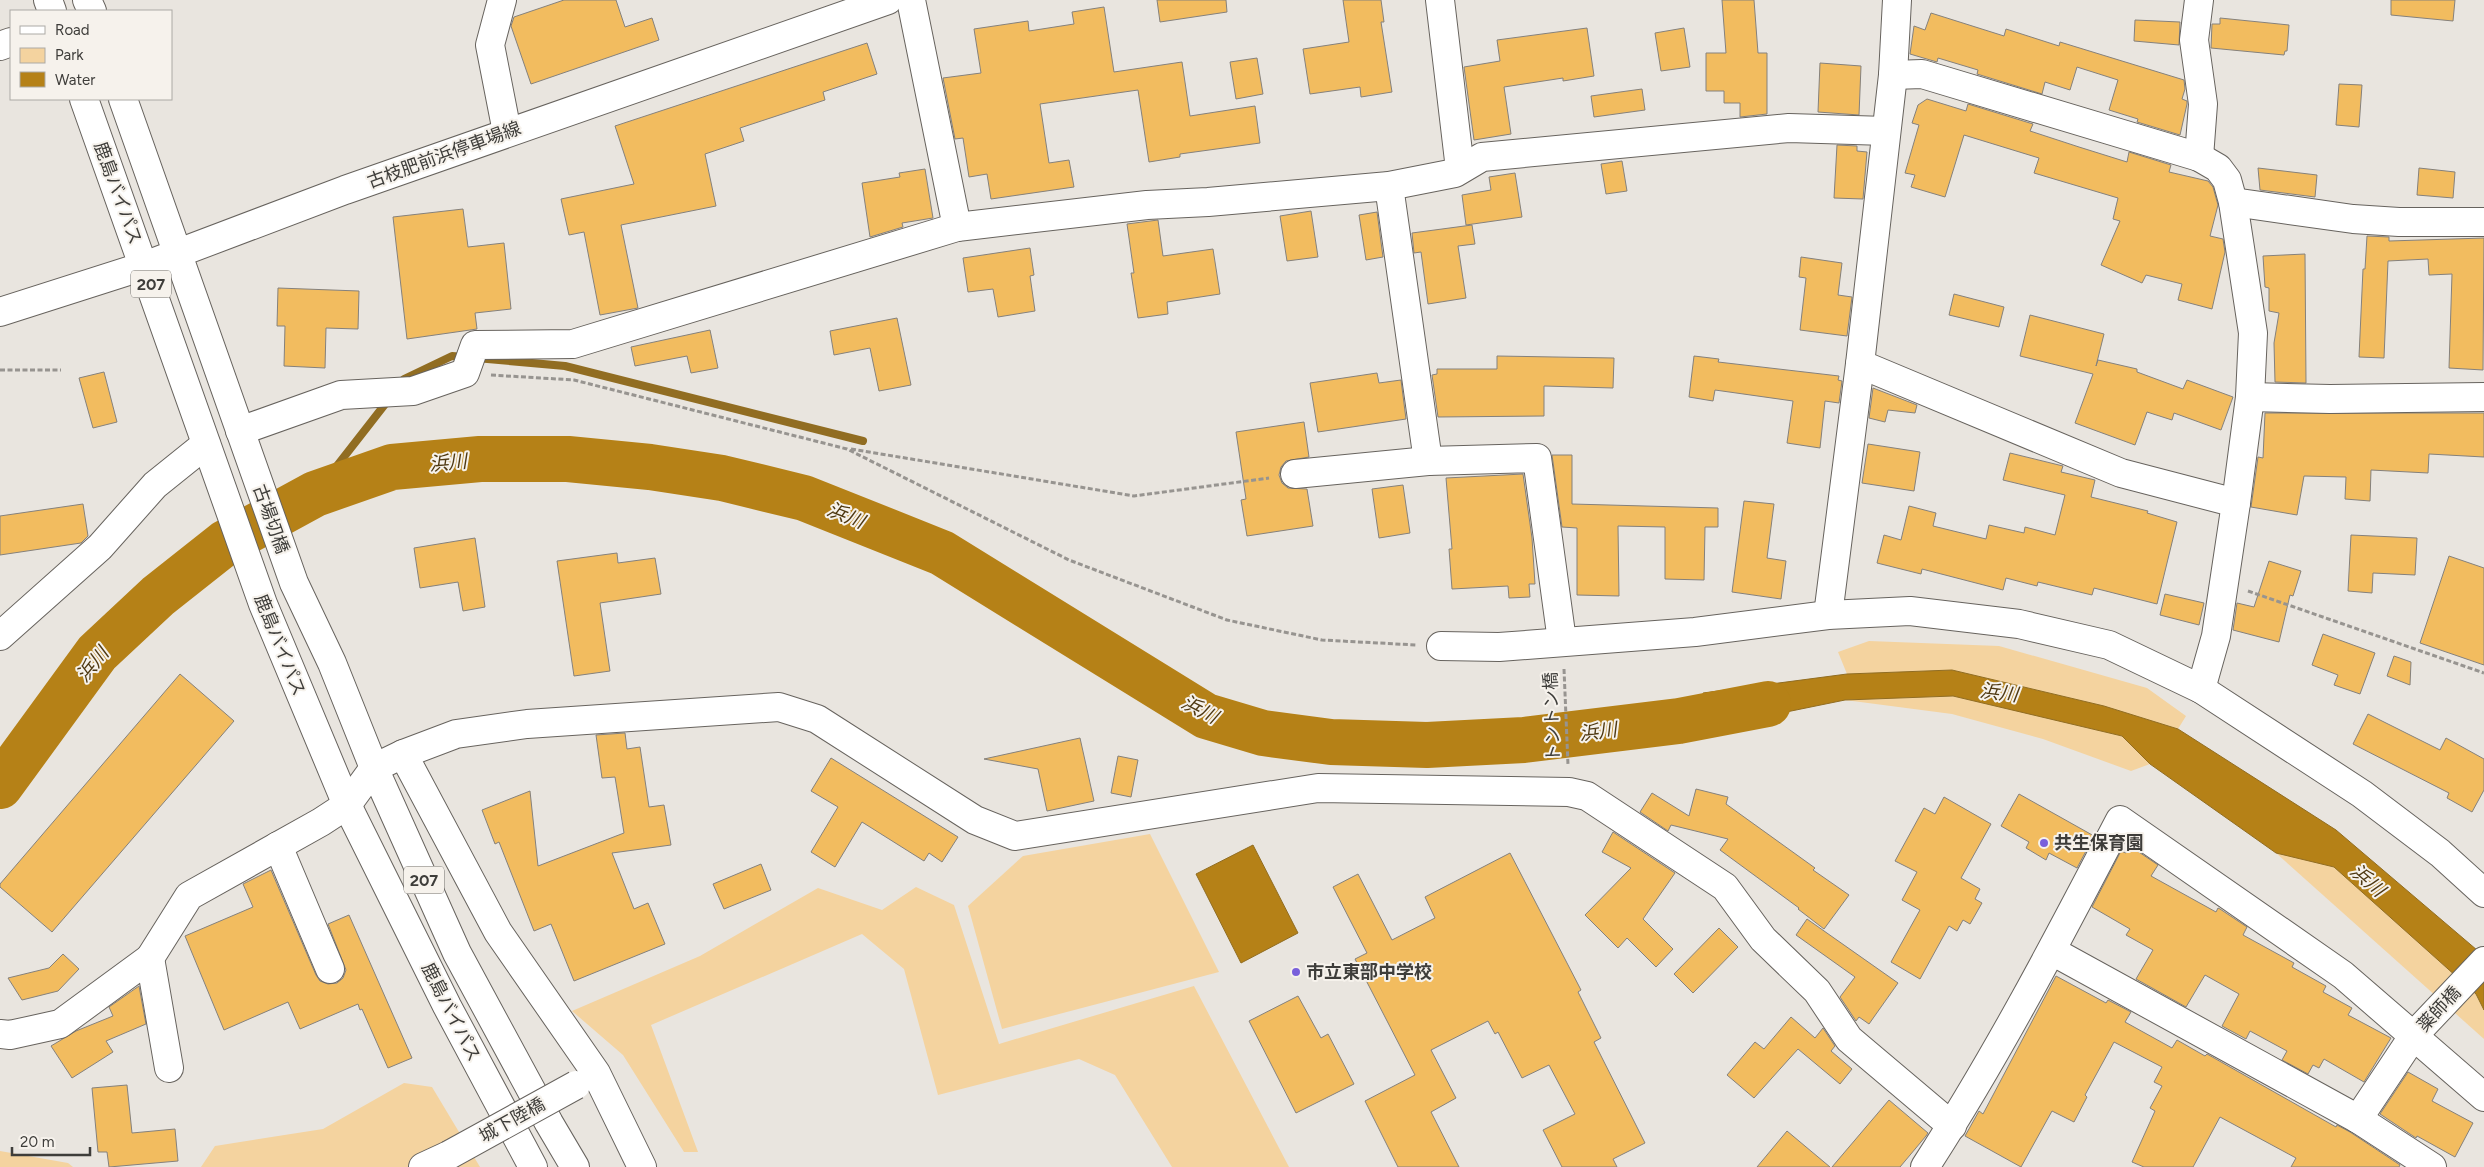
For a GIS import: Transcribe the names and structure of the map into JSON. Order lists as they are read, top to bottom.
{
  "streets": {
    "main road": [
      "古枝肥前浜停車場線",
      "鹿島バイパス",
      "207",
      "古場切橋",
      "薬師橋",
      "城下陸橋"
    ],
    "path": ["トントン橋"]
  },
  "crossings": [
    ["古枝肥前浜停車場線", "鹿島バイパス"],
    ["古枝肥前浜停車場線", "207"],
    ["鹿島バイパス", "古場切橋"],
    ["207", "古場切橋"]
  ],
  "water": ["浜川"],
  "places": ["共生保育園", "市立東部中学校"],
  "legend": ["Road", "Park", "Water"],
  "scale_bar": "20 m"
}
